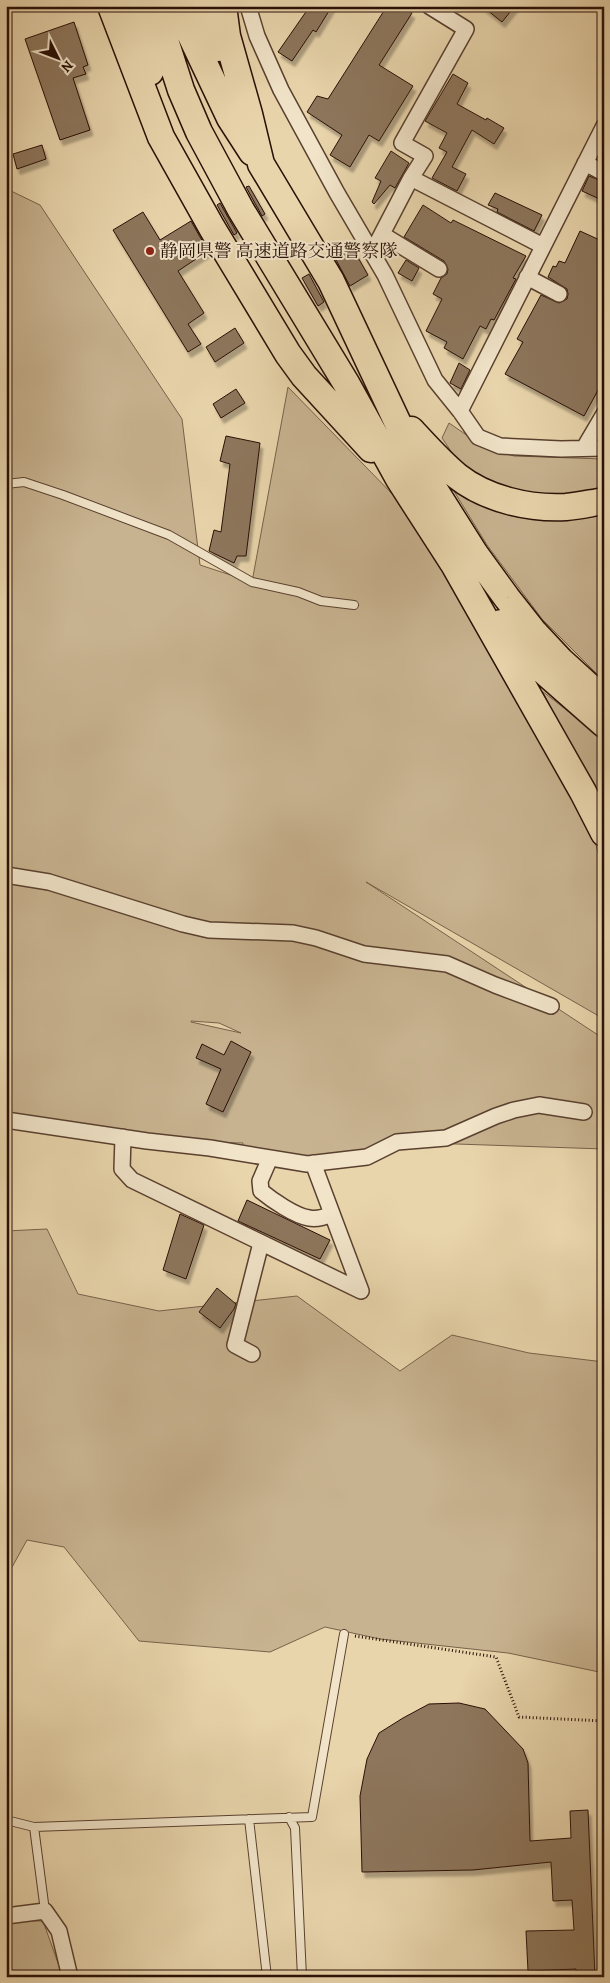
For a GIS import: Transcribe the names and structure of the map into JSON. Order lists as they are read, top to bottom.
{
  "places": ["静岡県警 高速道路交通警察隊"],
  "north": "bottom right"
}
